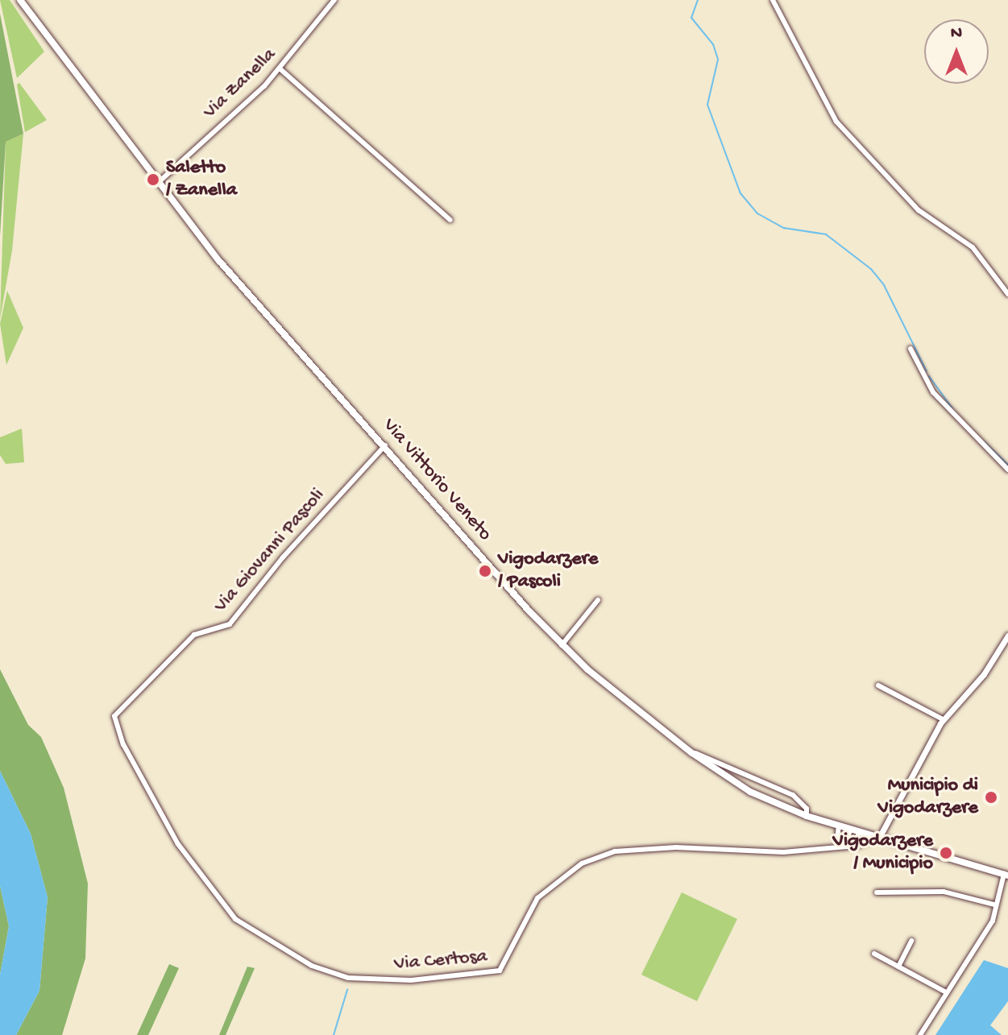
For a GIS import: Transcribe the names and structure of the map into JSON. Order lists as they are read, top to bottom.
{
  "streets": {
    "main road": ["Via Vittorio Veneto"],
    "street": ["Via Zanella", "Via Giovanni Pascoli", "Via Certosa"]
  },
  "crossings": [
    ["Via Zanella", "Via Vittorio Veneto"],
    ["Via Vittorio Veneto", "Via Giovanni Pascoli"],
    ["Via Vittorio Veneto", "Via Certosa"],
    ["Via Giovanni Pascoli", "Via Certosa"]
  ],
  "places": [
    "Saletto / Zanella",
    "Vigodarzere / Pascoli",
    "Municipio di Vigodarzere",
    "Vigodarzere / Municipio"
  ],
  "north": "top"
}
